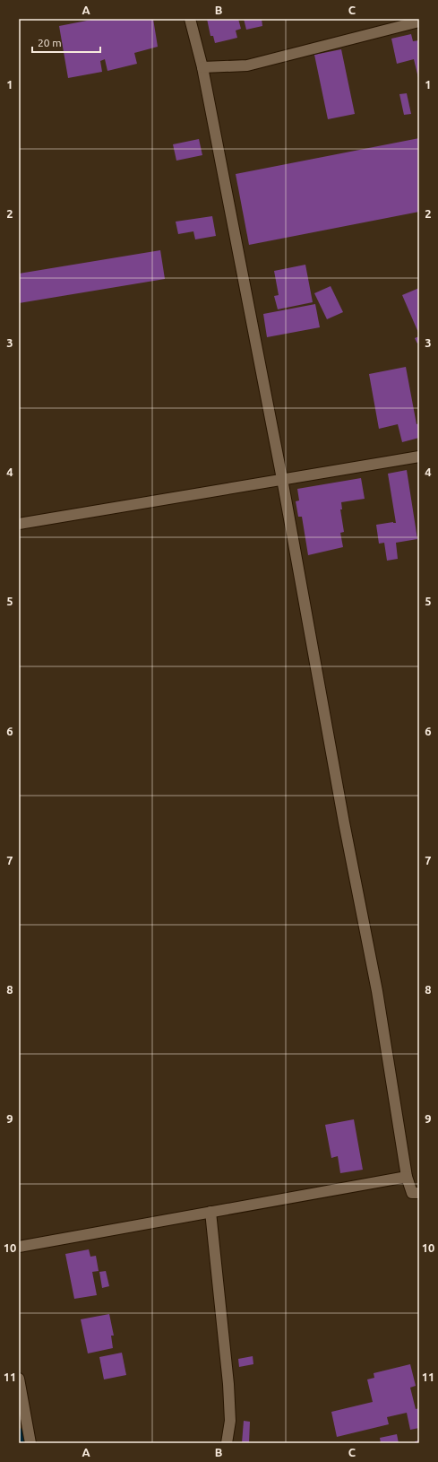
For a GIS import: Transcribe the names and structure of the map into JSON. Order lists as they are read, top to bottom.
{
  "scale_bar": "20 m",
  "grid": {
    "columns": ["A", "B", "C"],
    "rows": [
      "1",
      "2",
      "3",
      "4",
      "5",
      "6",
      "7",
      "8",
      "9",
      "10",
      "11"
    ]
  }
}
